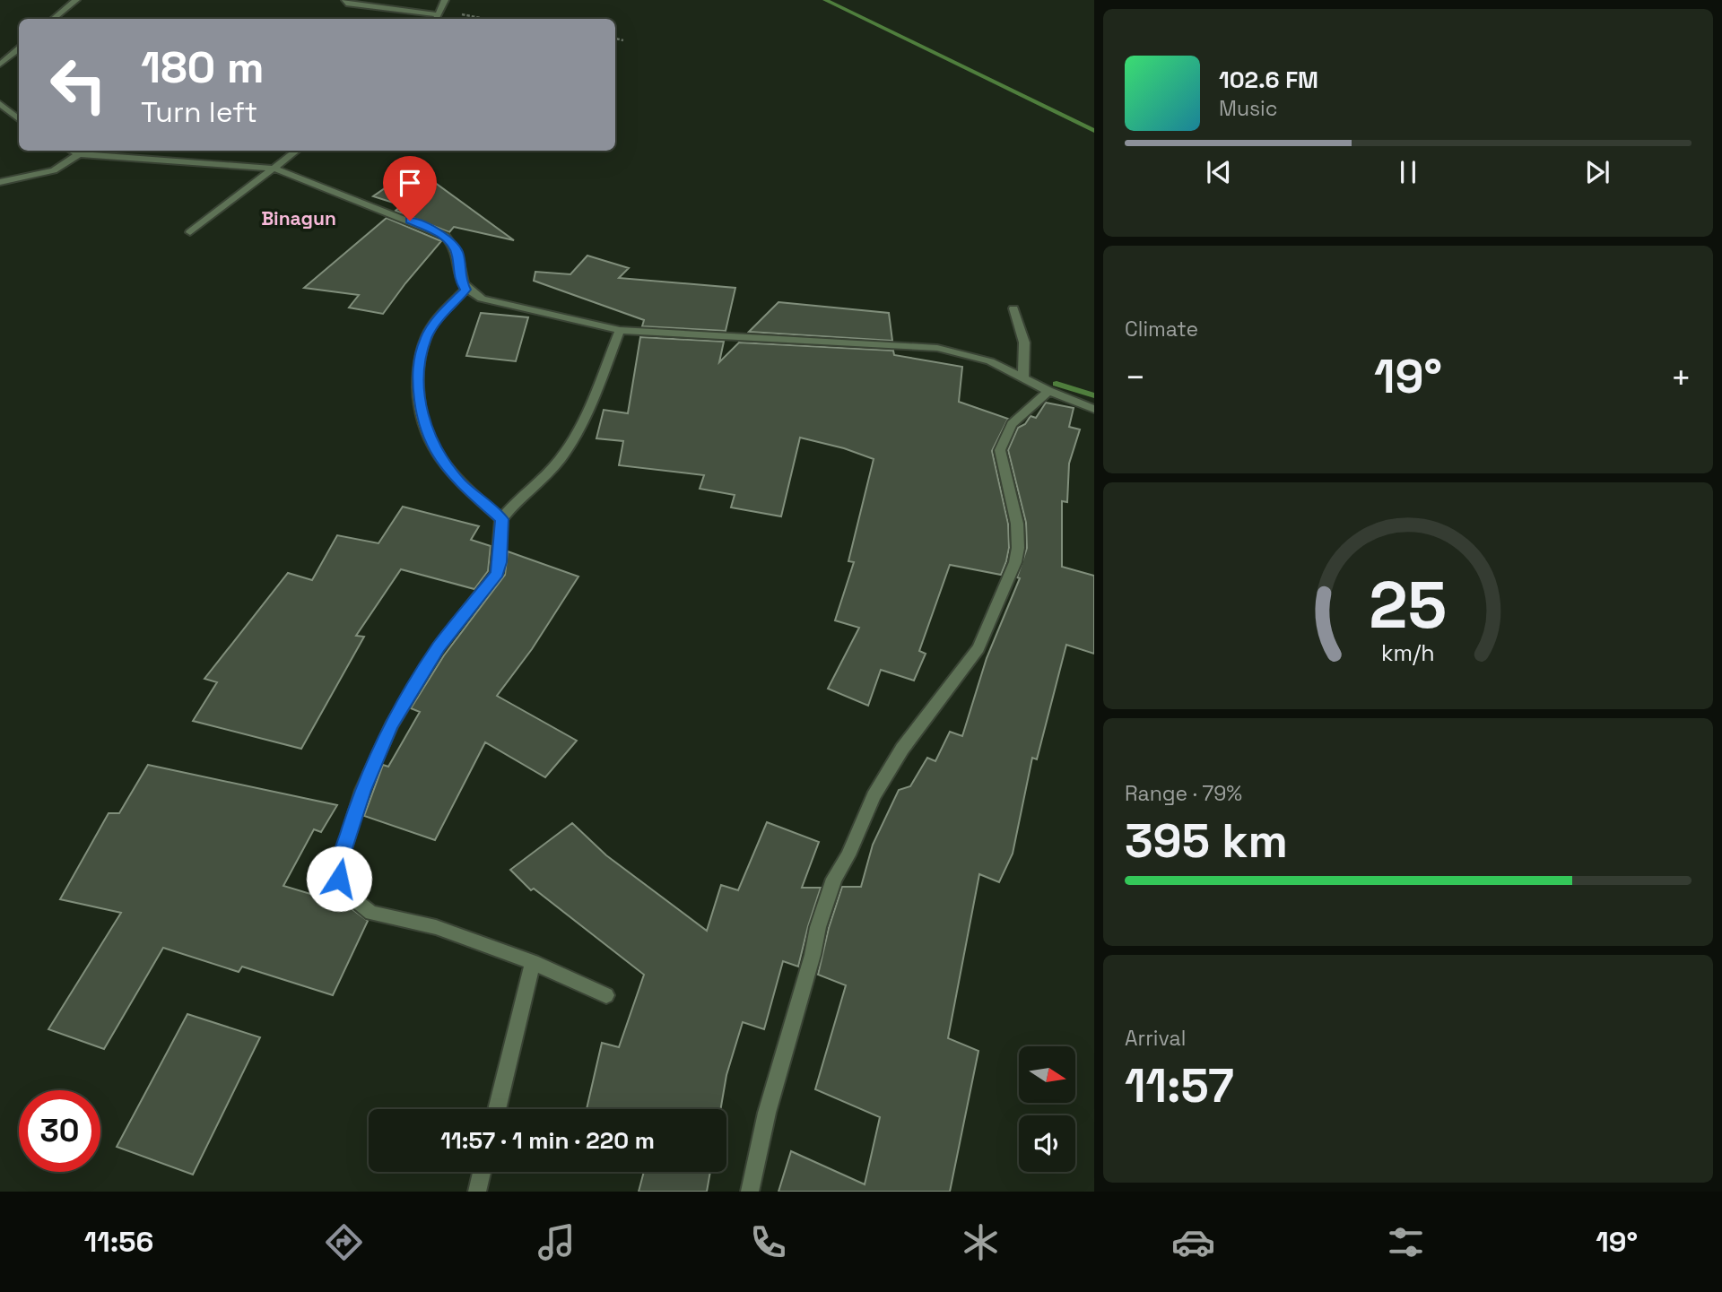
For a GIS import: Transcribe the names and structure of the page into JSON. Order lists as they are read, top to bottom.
{
  "districts": ["Binagun"],
  "north": "right",
  "page": {
    "turn": ["180 m", "Turn left"],
    "song": ["102.6 FM", "Music"],
    "tile": [
      "Climate",
      ["Range · 79%", "395 km"],
      ["Arrival", "11:57"]
    ],
    "heat": ["−", "19°", "+"],
    "limit": "30",
    "trip": "11:57 · 1 min · 220 m",
    "tabs": ["11:56", "19°"],
    "gauge": ["25", "km/h"]
  }
}
